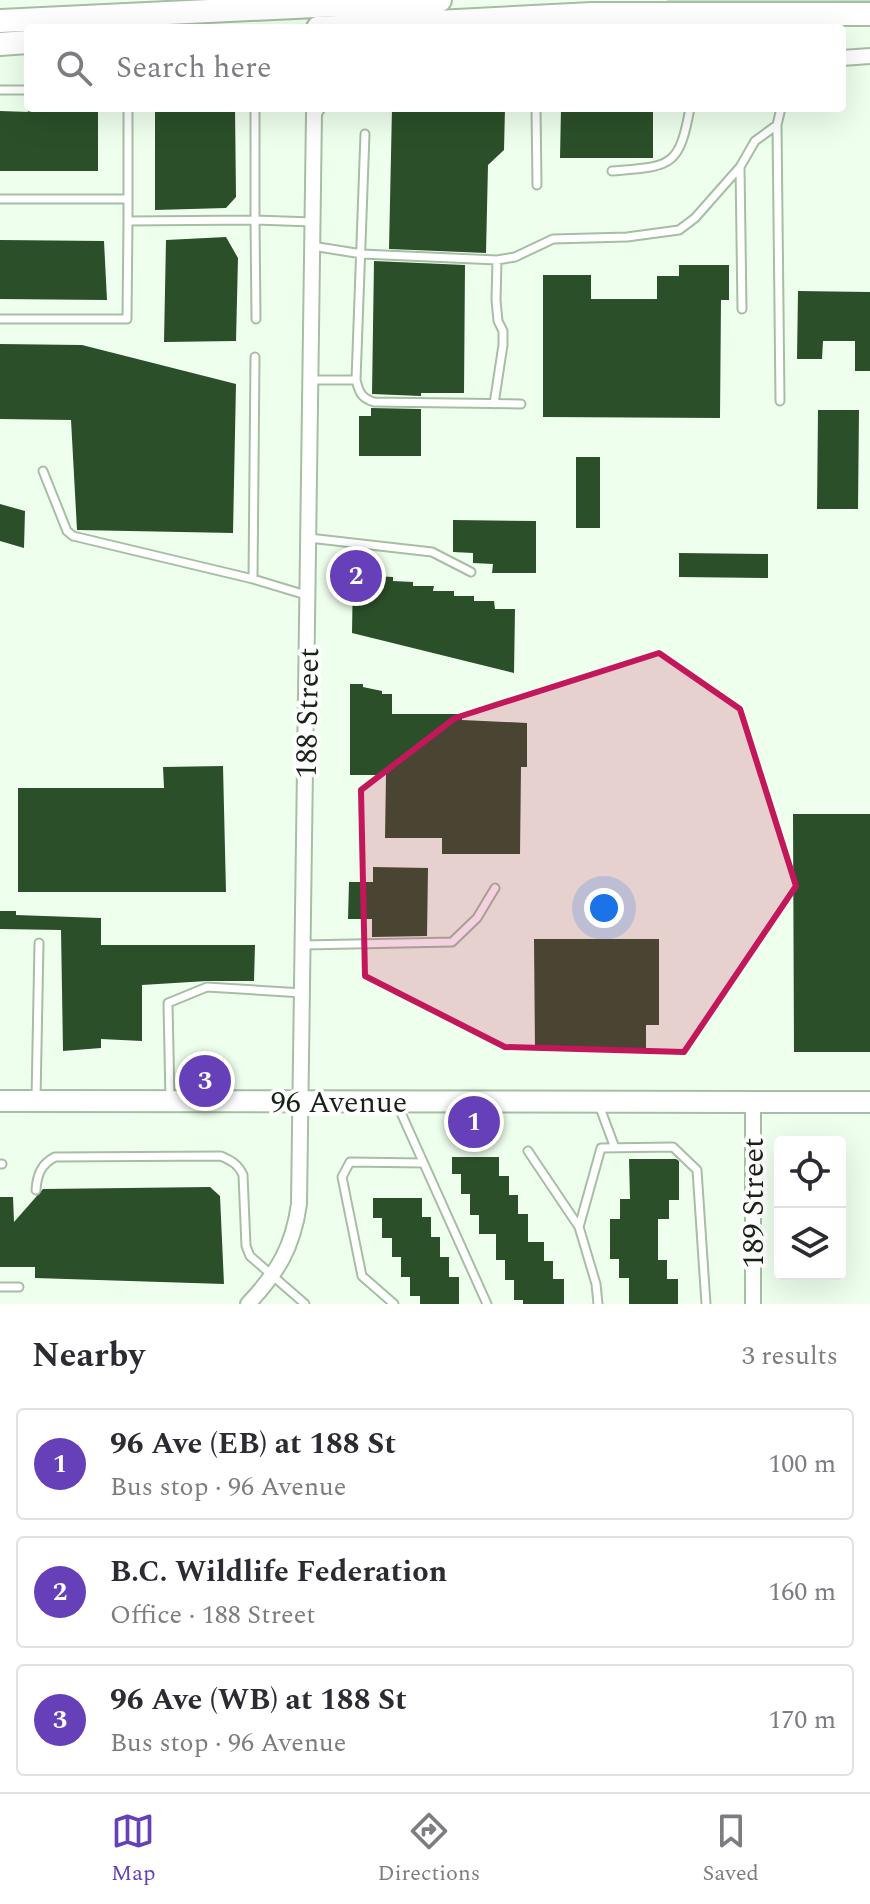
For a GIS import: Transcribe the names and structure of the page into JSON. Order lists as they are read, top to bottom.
{
  "streets": {
    "main road": ["96 Avenue"],
    "street": ["188 Street", "189 Street"]
  },
  "crossings": [
    ["188 Street", "96 Avenue"],
    ["96 Avenue", "189 Street"]
  ],
  "page": {
    "search": "Search here",
    "pins": ["2", "3", "1"],
    "heading": ["Nearby", "3 results"],
    "list": [
      {
        "mark": "1",
        "name": "96 Ave (EB) at 188 St",
        "note": "Bus stop · 96 Avenue",
        "value": "100 m"
      },
      {
        "mark": "2",
        "name": "B.C. Wildlife Federation",
        "note": "Office · 188 Street",
        "value": "160 m"
      },
      {
        "mark": "3",
        "name": "96 Ave (WB) at 188 St",
        "note": "Bus stop · 96 Avenue",
        "value": "170 m"
      }
    ],
    "nav": ["Map", "Directions", "Saved"]
  }
}
